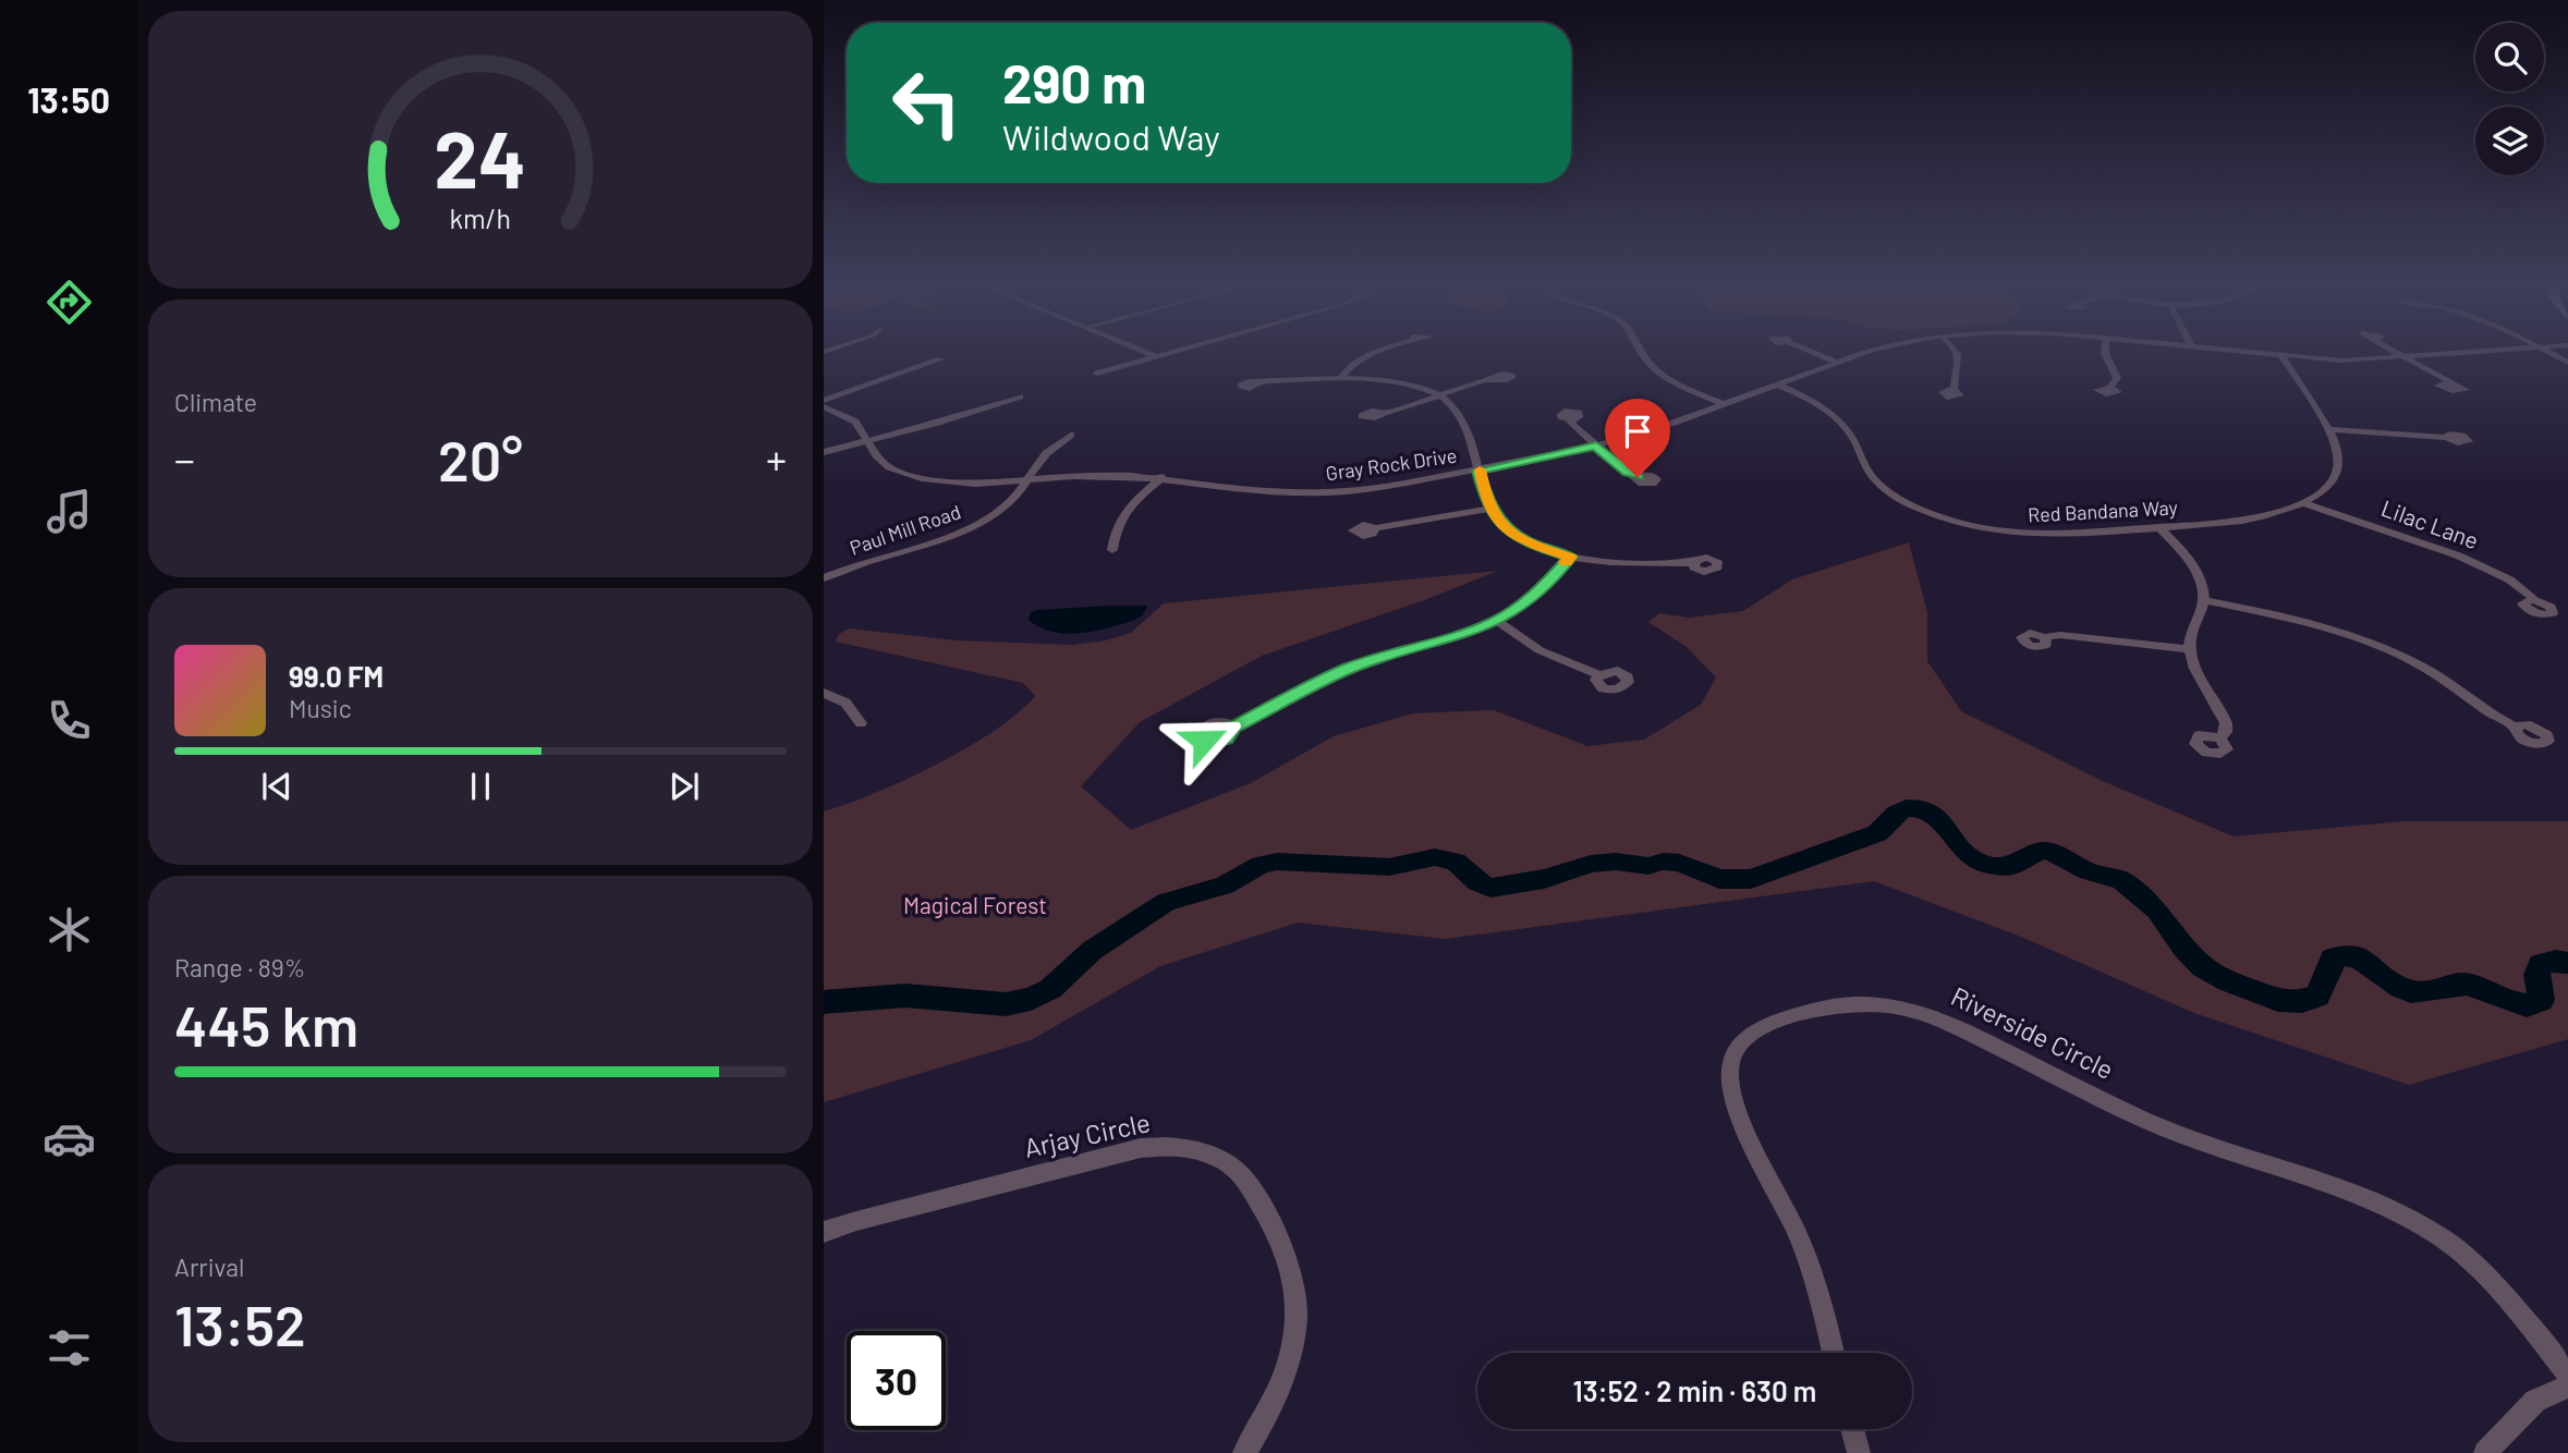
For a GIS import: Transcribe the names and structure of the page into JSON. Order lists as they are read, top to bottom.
{
  "streets": {
    "street": [
      "Gray Rock Drive",
      "Red Bandana Way",
      "Lilac Lane",
      "Paul Mill Road",
      "Riverside Circle",
      "Arjay Circle"
    ]
  },
  "crossings": [
    ["Gray Rock Drive", "Red Bandana Way"],
    ["Gray Rock Drive", "Paul Mill Road"],
    ["Red Bandana Way", "Lilac Lane"]
  ],
  "parks": ["Magical Forest"],
  "page": {
    "tabs": "13:50",
    "turn": ["290 m", "Wildwood Way"],
    "tile": [
      "Climate",
      ["Range · 89%", "445 km"],
      ["Arrival", "13:52"]
    ],
    "heat": ["−", "20°", "+"],
    "song": ["99.0 FM", "Music"],
    "limit": "30",
    "trip": "13:52 · 2 min · 630 m",
    "gauge": ["24", "km/h"]
  }
}
